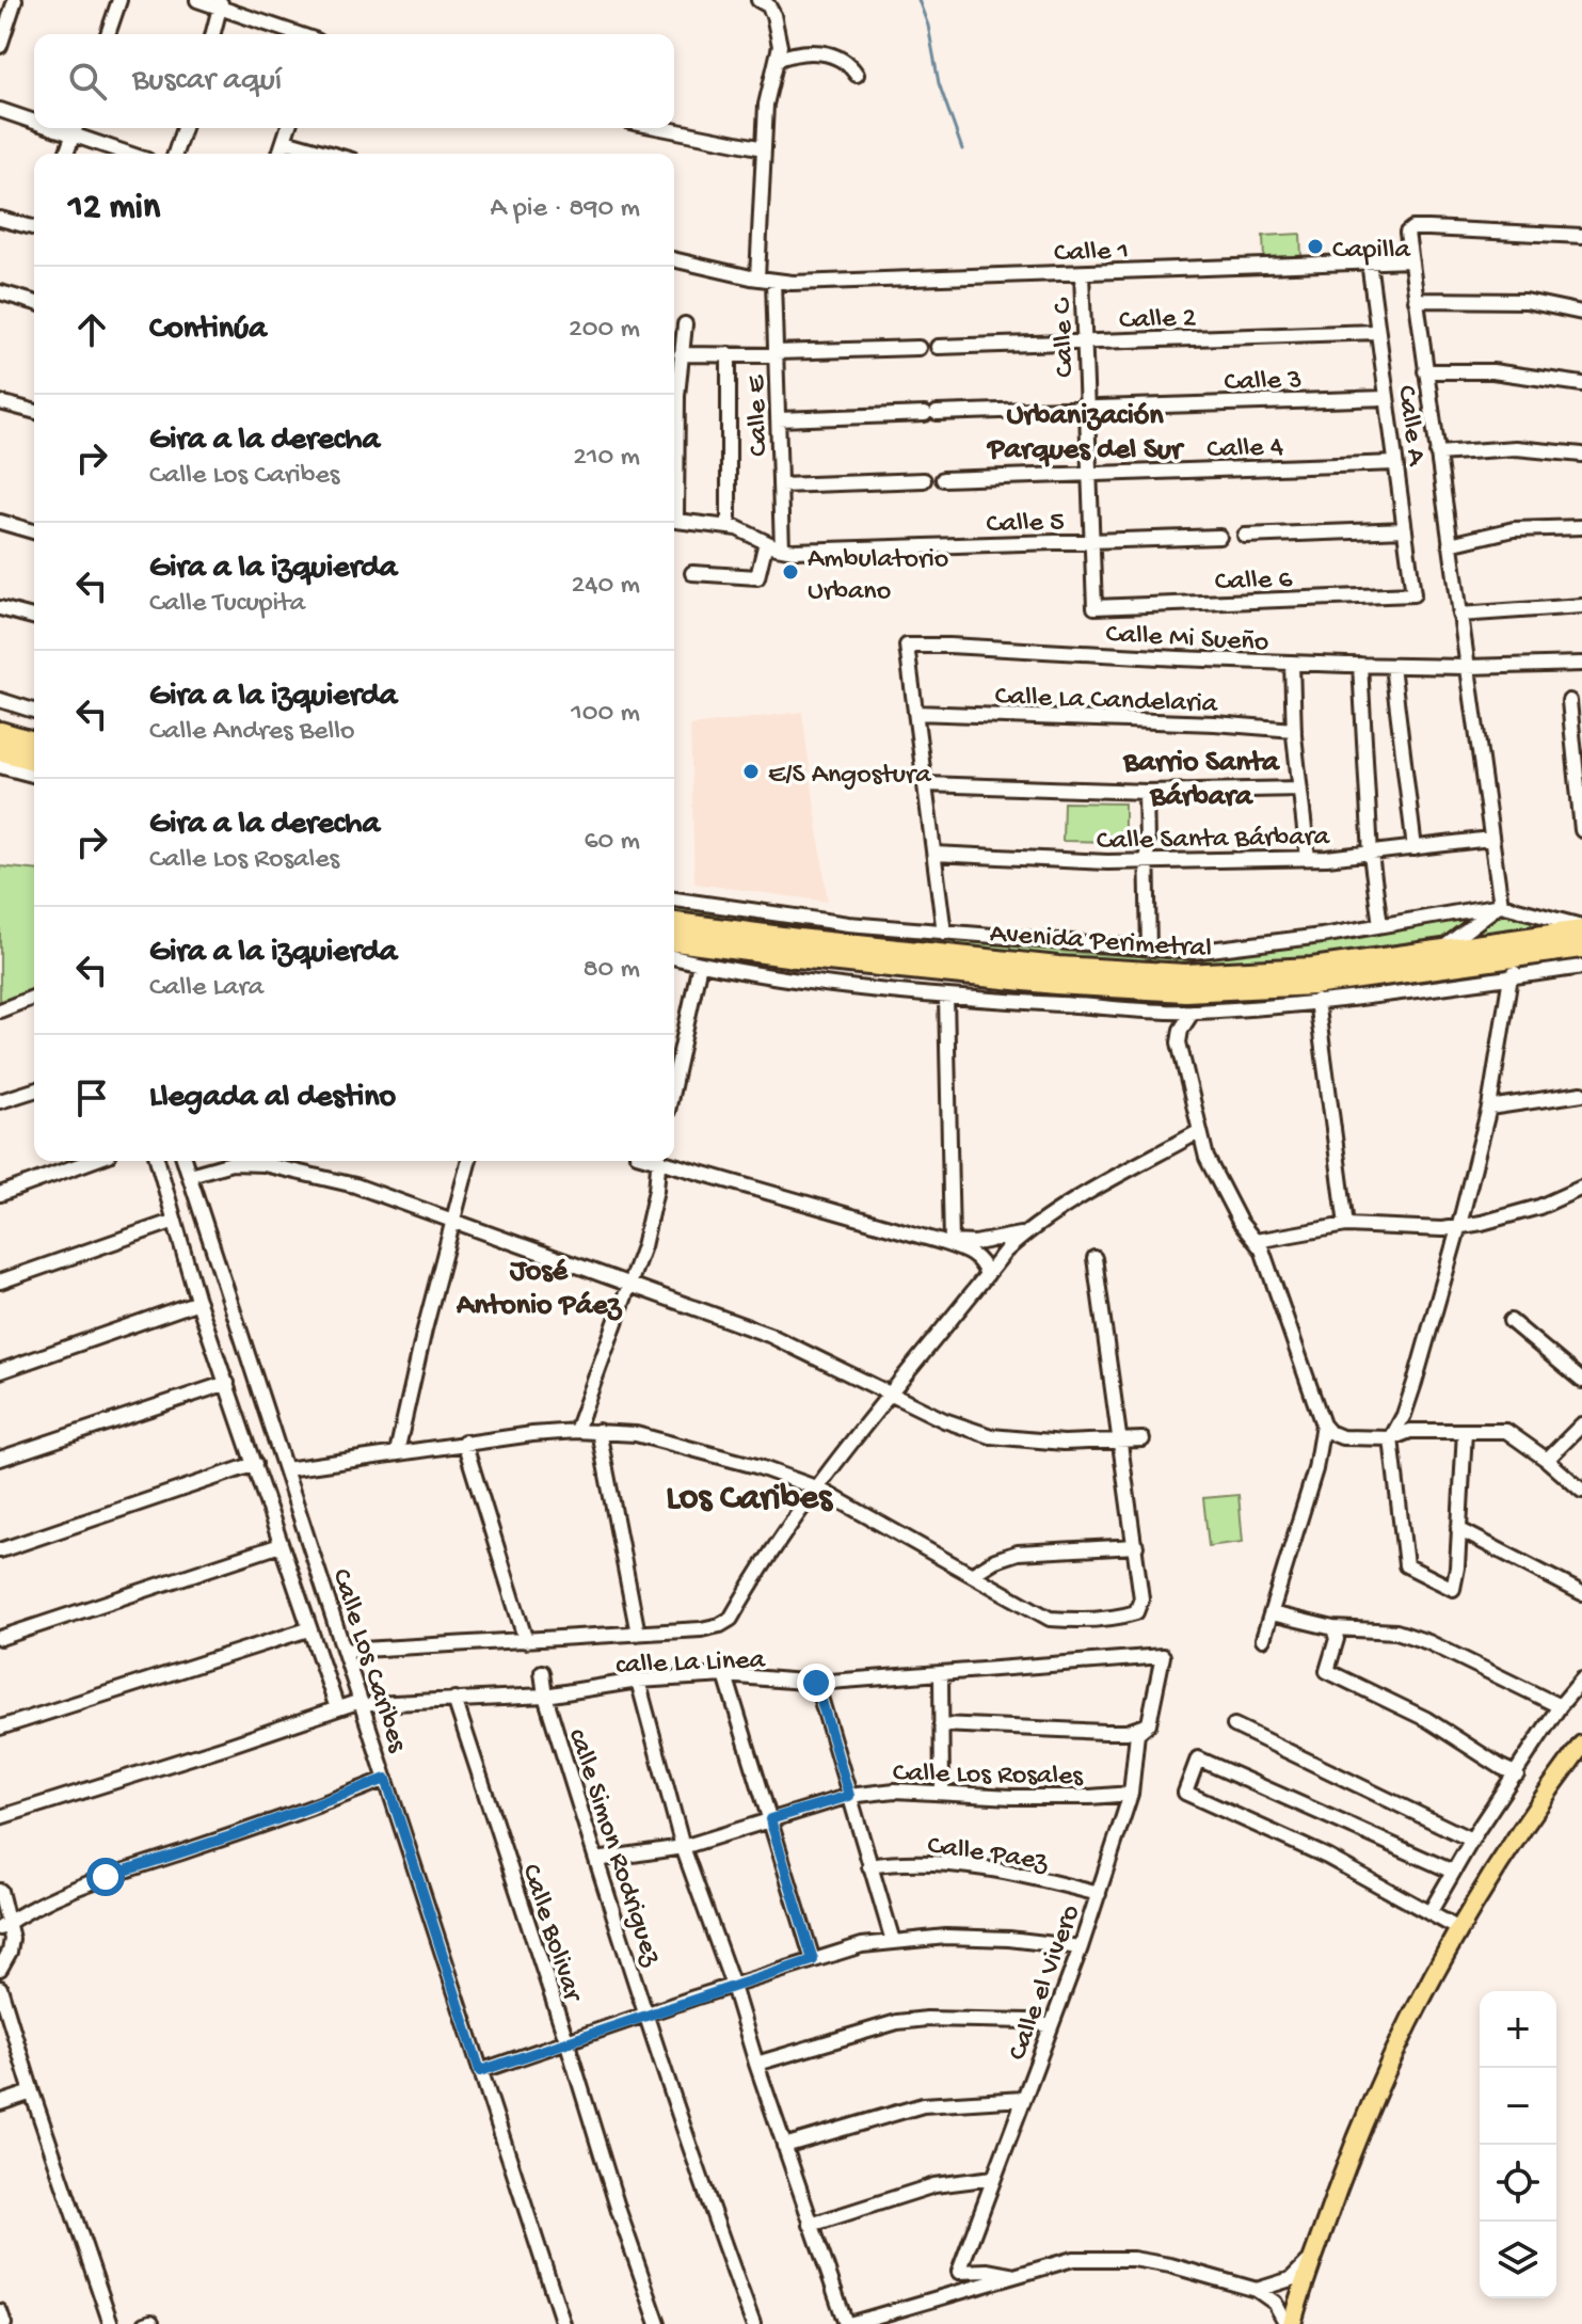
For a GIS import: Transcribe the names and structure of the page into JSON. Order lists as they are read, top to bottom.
{
  "streets": {
    "highway": ["Avenida Perimetral"],
    "street": [
      "Calle 1",
      "Calle 2",
      "Calle C",
      "Calle 3",
      "Calle E",
      "Calle A",
      "Calle 4",
      "Calle 5",
      "Calle 6",
      "Calle Mi Sueño",
      "Calle La Candelaria",
      "Calle Santa Bárbara",
      "Calle Los Caribes",
      "calle La Linea",
      "Calle Los Rosales",
      "calle Simon Rodriguez",
      "Calle Paez",
      "Calle Bolivar",
      "Calle el Vivero"
    ]
  },
  "crossings": [
    ["Calle 1", "Calle C"],
    ["Calle 1", "Calle E"],
    ["Calle 1", "Calle A"],
    ["Calle 2", "Calle C"],
    ["Calle 2", "Calle A"],
    ["Calle C", "Calle 3"],
    ["Calle C", "Calle 4"],
    ["Calle C", "Calle 5"],
    ["Calle C", "Calle 6"],
    ["Calle 3", "Calle E"],
    ["Calle 3", "Calle A"],
    ["Calle E", "Calle 5"],
    ["Calle A", "Calle 4"],
    ["Calle A", "Calle 6"],
    ["Calle Mi Sueño", "Calle La Candelaria"],
    ["Calle Los Caribes", "calle La Linea"],
    ["calle La Linea", "calle Simon Rodriguez"],
    ["calle La Linea", "Calle Bolivar"],
    ["calle La Linea", "Calle el Vivero"],
    ["Calle Los Rosales", "calle Simon Rodriguez"],
    ["Calle Los Rosales", "Calle el Vivero"],
    ["Calle Paez", "Calle el Vivero"]
  ],
  "districts": [
    "Urbanización Parques del Sur",
    "Barrio Santa Bárbara",
    "José Antonio Páez",
    "Los Caribes"
  ],
  "places": ["Capilla", "Ambulatorio Urbano", "E/S Angostura"],
  "page": {
    "search": "Buscar aquí",
    "heading": ["12 min", "A pie · 890 m"],
    "list": [
      ["Continúa", "200 m"],
      ["Gira a la derecha", "Calle Los Caribes", "210 m"],
      ["Gira a la izquierda", "Calle Tucupita", "240 m"],
      ["Gira a la izquierda", "Calle Andres Bello", "100 m"],
      ["Gira a la derecha", "Calle Los Rosales", "60 m"],
      ["Gira a la izquierda", "Calle Lara", "80 m"],
      "Llegada al destino"
    ],
    "map_buttons": ["+", "−"]
  }
}
